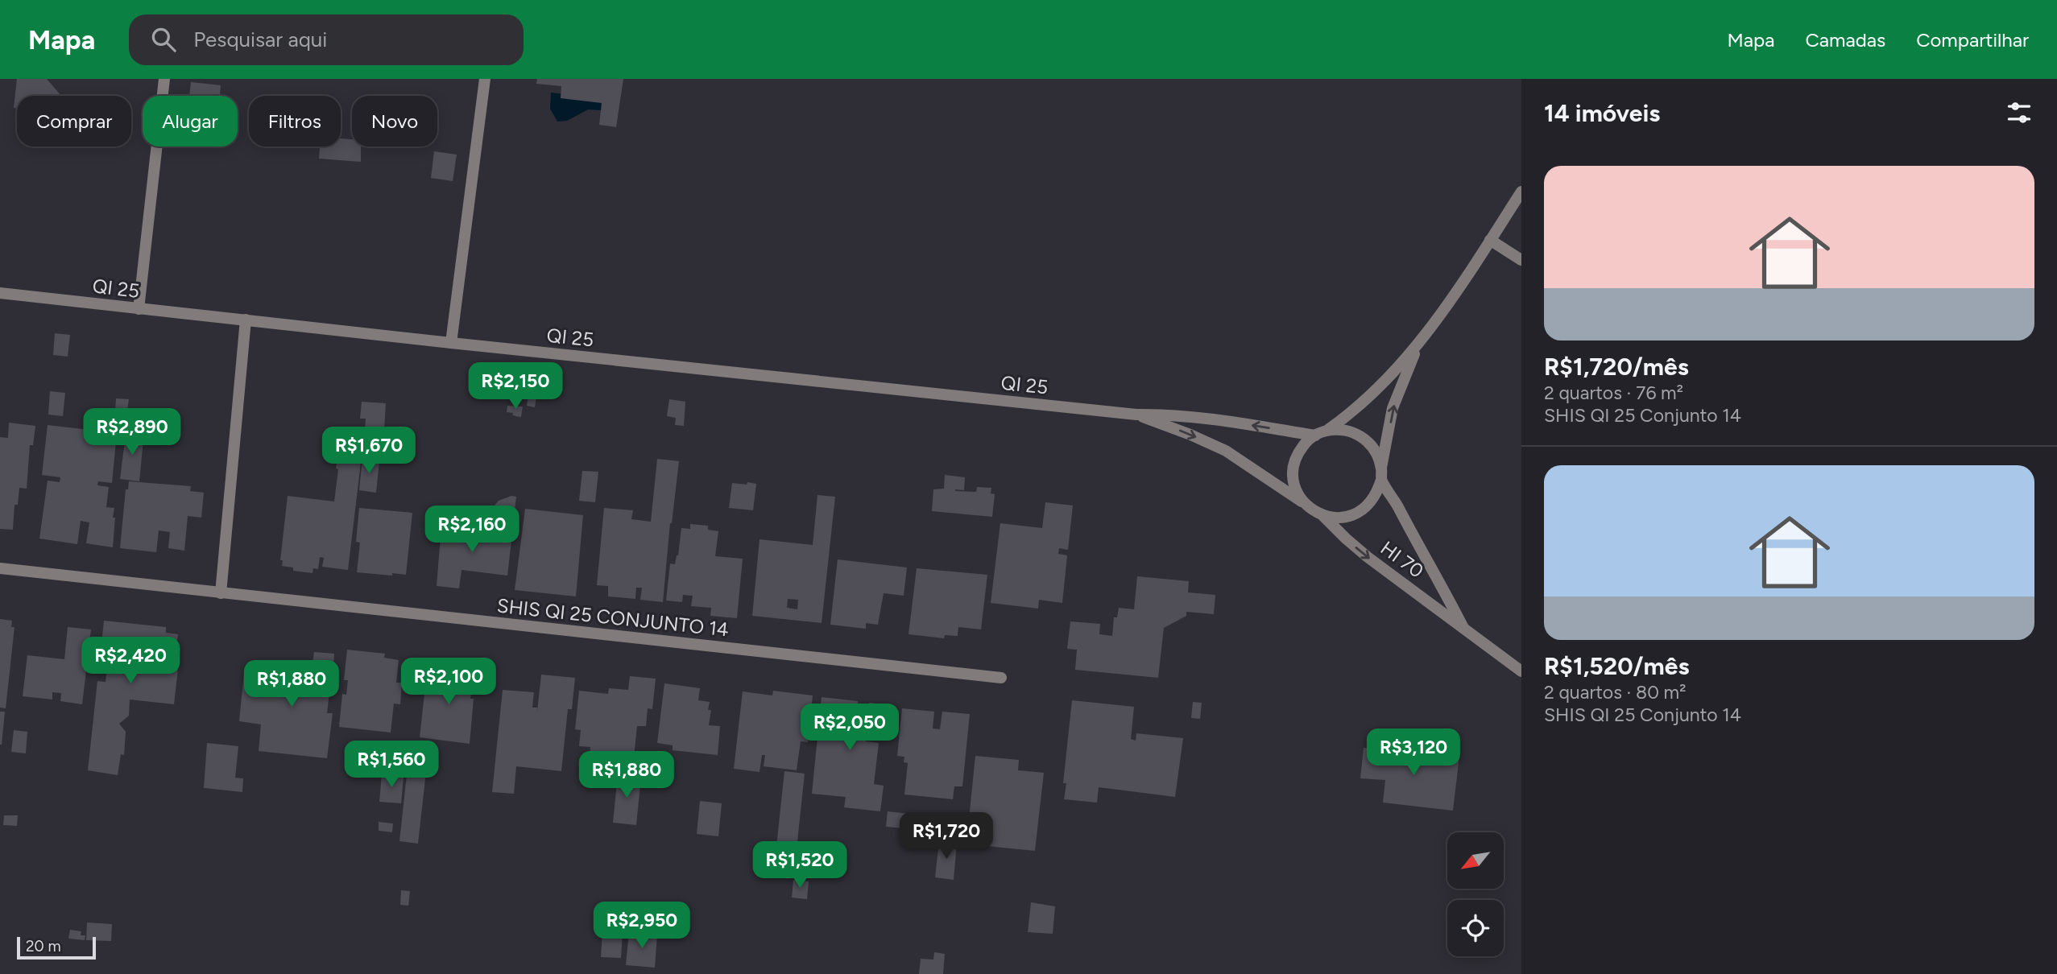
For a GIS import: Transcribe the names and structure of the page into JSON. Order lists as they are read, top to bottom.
{
  "streets": {
    "street": ["QI 25", "HI 70", "SHIS QI 25 CONJUNTO 14"]
  },
  "crossings": [
    ["QI 25", "HI 70"]
  ],
  "scale_bar": "20 m",
  "north": "bottom left",
  "page": {
    "header": "Mapa",
    "search": "Pesquisar aqui",
    "nav": ["Mapa", "Camadas", "Compartilhar"],
    "heading": "14 imóveis",
    "chip": [
      "Comprar",
      "Alugar",
      "Filtros",
      "Novo"
    ],
    "list": [
      {
        "name": "R$1,720/mês",
        "note": "2 quartos · 76 m² · SHIS QI 25 Conjunto 14"
      },
      {
        "name": "R$1,520/mês",
        "note": "2 quartos · 80 m² · SHIS QI 25 Conjunto 14"
      }
    ],
    "price": [
      "R$2,150",
      "R$2,890",
      "R$1,670",
      "R$2,160",
      "R$2,420",
      "R$2,100",
      "R$1,880",
      "R$2,050",
      "R$3,120",
      "R$1,560",
      "R$1,880",
      "R$1,720",
      "R$1,520",
      "R$2,950"
    ],
    "scale": "20 m"
  }
}
